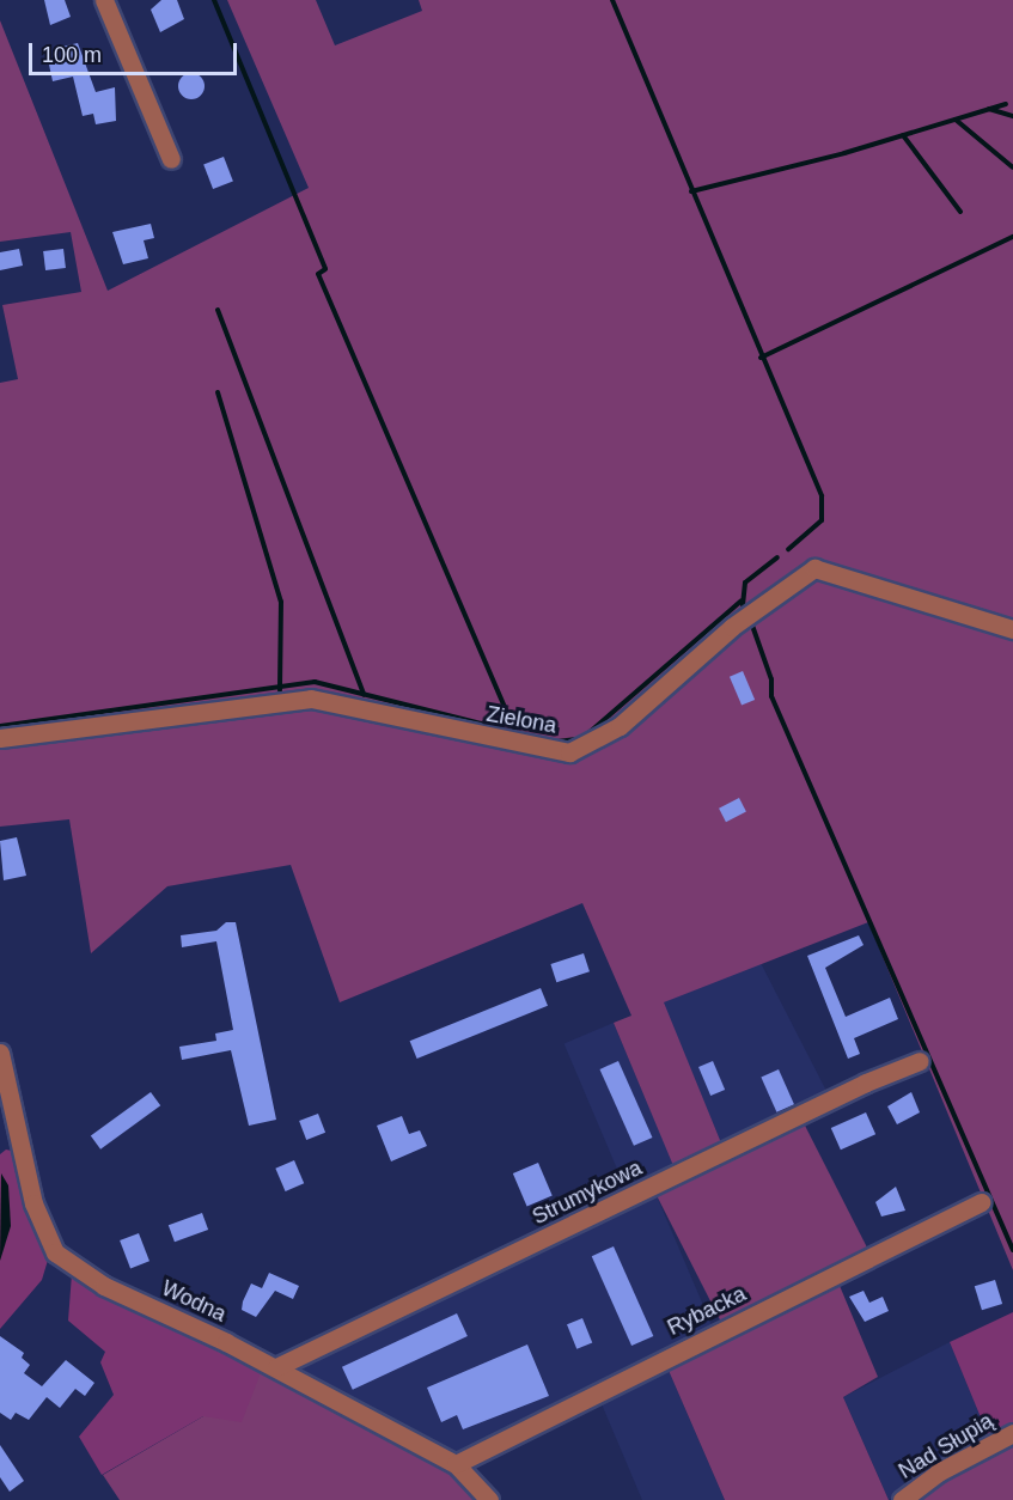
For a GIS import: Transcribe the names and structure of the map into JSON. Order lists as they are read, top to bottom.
{
  "streets": {
    "street": [
      "Zielona",
      "Strumykowa",
      "Wodna",
      "Rybacka",
      "Nad Słupią"
    ]
  },
  "crossings": [
    ["Strumykowa", "Wodna"],
    ["Wodna", "Rybacka"]
  ],
  "scale_bar": "100 m"
}
